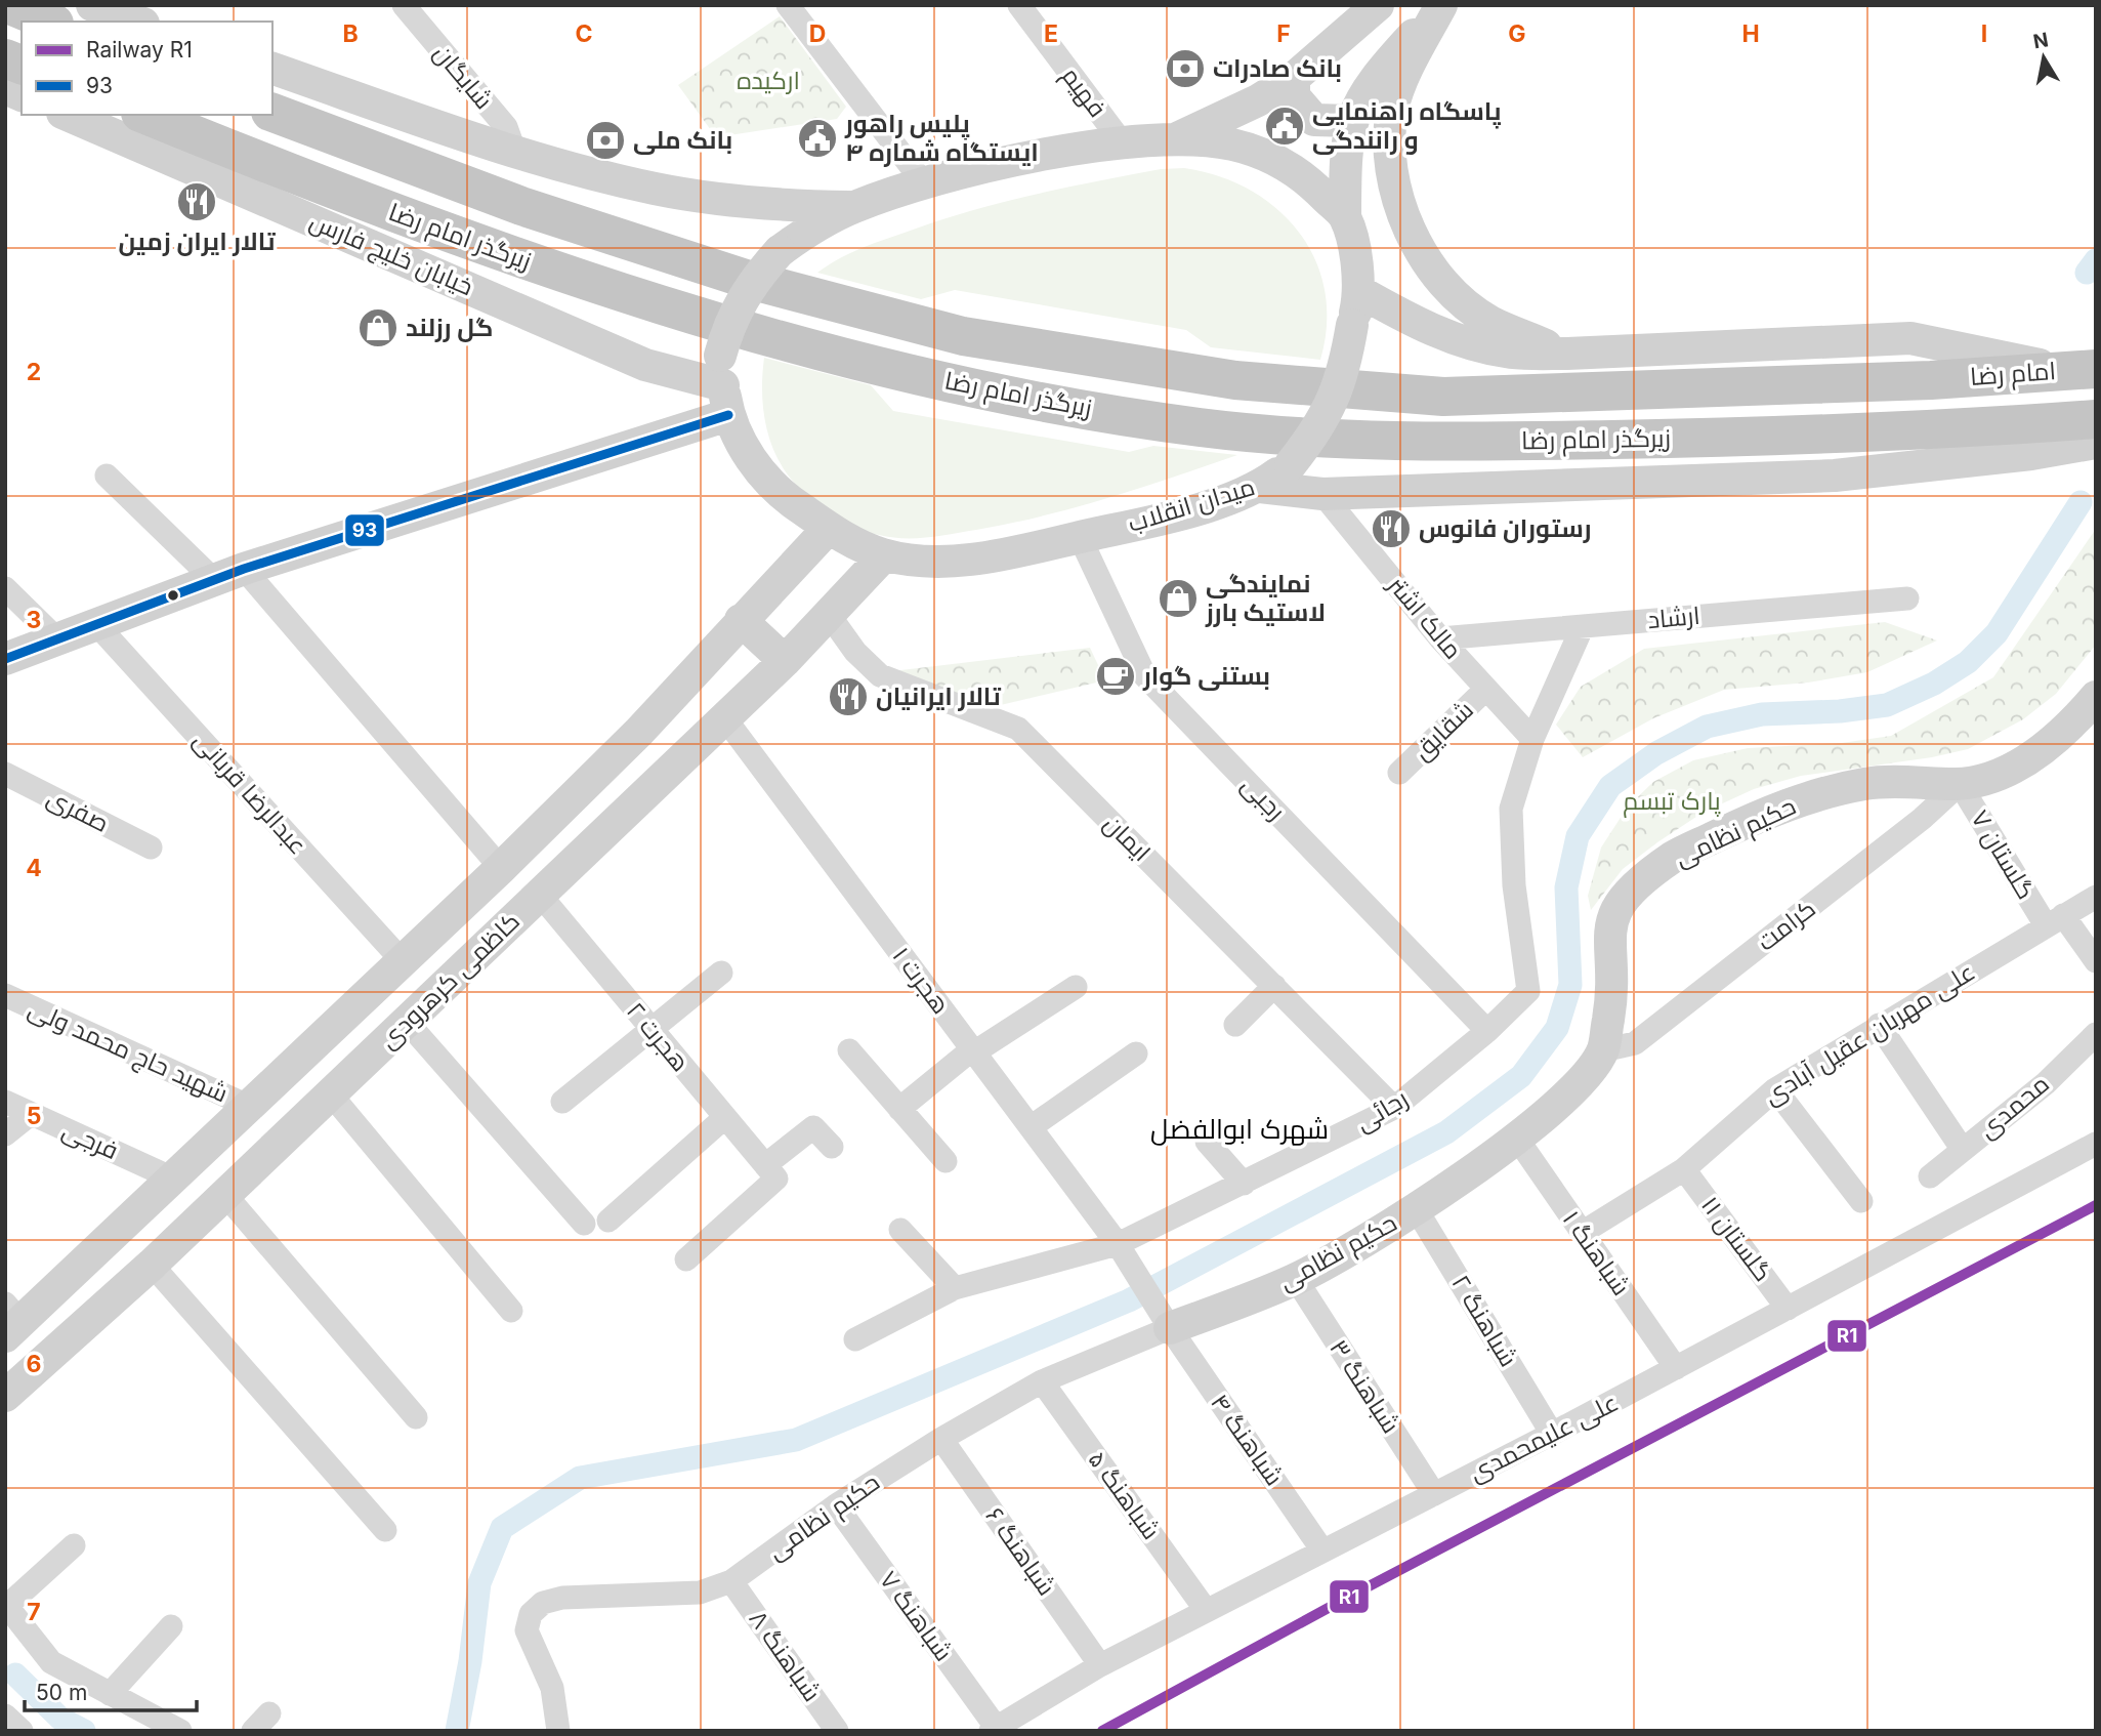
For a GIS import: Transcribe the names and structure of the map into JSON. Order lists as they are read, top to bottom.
{
  "streets": {
    "highway": ["زیرگذر امام رضا", "امام رضا"],
    "main road": [
      "خیابان خلیج فارس",
      "میدان انقلاب",
      "حکیم نظامی",
      "کاظمی کرهرودی"
    ],
    "street": [
      "شایگان",
      "فهیم",
      "مالک اشتر",
      "ارشاد",
      "شقایق",
      "عبدالرضا قربانی",
      "رجبی",
      "صفری",
      "ایمان",
      "گلستان ۷",
      "کرامت",
      "هجرت ۱",
      "علی مهربان عقیل آبادی",
      "هجرت ۲",
      "شهید حاج محمد ولی",
      "محمدی",
      "رجائی",
      "فرجی",
      "گلستان ۱۱",
      "شباهنگ ۱",
      "شباهنگ ۲",
      "شباهنگ ۳",
      "علی علیمحمدی",
      "شباهنگ ۴",
      "شباهنگ ۵",
      "شباهنگ ۶",
      "شباهنگ ۷",
      "شباهنگ ۸"
    ]
  },
  "crossings": [
    ["زیرگذر امام رضا", "امام رضا"],
    ["خیابان خلیج فارس", "میدان انقلاب"],
    ["میدان انقلاب", "رجبی"],
    ["میدان انقلاب", "کاظمی کرهرودی"],
    ["مالک اشتر", "ارشاد"],
    ["مالک اشتر", "شقایق"],
    ["مالک اشتر", "رجائی"],
    ["عبدالرضا قربانی", "کاظمی کرهرودی"],
    ["رجبی", "رجائی"],
    ["حکیم نظامی", "گلستان ۷"],
    ["حکیم نظامی", "کرامت"],
    ["حکیم نظامی", "شباهنگ ۱"],
    ["حکیم نظامی", "شباهنگ ۲"],
    ["حکیم نظامی", "شباهنگ ۳"],
    ["حکیم نظامی", "شباهنگ ۴"],
    ["حکیم نظامی", "شباهنگ ۵"],
    ["حکیم نظامی", "شباهنگ ۶"],
    ["حکیم نظامی", "شباهنگ ۷"],
    ["حکیم نظامی", "شباهنگ ۸"],
    ["ایمان", "کاظمی کرهرودی"],
    ["ایمان", "رجائی"],
    ["گلستان ۷", "کرامت"],
    ["گلستان ۷", "علی مهربان عقیل آبادی"],
    ["کاظمی کرهرودی", "هجرت ۱"],
    ["کاظمی کرهرودی", "هجرت ۲"],
    ["کاظمی کرهرودی", "شهید حاج محمد ولی"],
    ["کاظمی کرهرودی", "فرجی"],
    ["هجرت ۱", "رجائی"],
    ["هجرت ۱", "شباهنگ ۴"],
    ["علی مهربان عقیل آبادی", "گلستان ۱۱"],
    ["علی مهربان عقیل آبادی", "شباهنگ ۱"],
    ["گلستان ۱۱", "علی علیمحمدی"],
    ["شباهنگ ۱", "علی علیمحمدی"],
    ["شباهنگ ۲", "علی علیمحمدی"],
    ["شباهنگ ۳", "علی علیمحمدی"],
    ["علی علیمحمدی", "شباهنگ ۴"],
    ["علی علیمحمدی", "شباهنگ ۵"],
    ["علی علیمحمدی", "شباهنگ ۶"],
    ["علی علیمحمدی", "شباهنگ ۷"]
  ],
  "districts": ["شهرک ابوالفضل"],
  "parks": ["ارکیده", "پارک تبسم"],
  "places": {
    "bank": ["بانک صادرات", "بانک ملی"],
    "public building": ["پاسگاه راهنمایی و رانندگی", "پلیس راهور ایستگاه شماره ۴"],
    "restaurant": ["تالار ایران زمین", "رستوران فانوس", "تالار ایرانیان"],
    "shop": ["گل رزلند", "نمایندگی لاستیک بارز"],
    "cafe": ["بستنی گوار"]
  },
  "lines": ["transit line 93", "rail line R1"],
  "legend": ["Railway R1", "93"],
  "scale_bar": "50 m",
  "north": "top",
  "grid": {
    "columns": [
      "B",
      "C",
      "D",
      "E",
      "F",
      "G",
      "H",
      "I"
    ],
    "rows": [
      "2",
      "3",
      "4",
      "5",
      "6",
      "7"
    ]
  }
}
